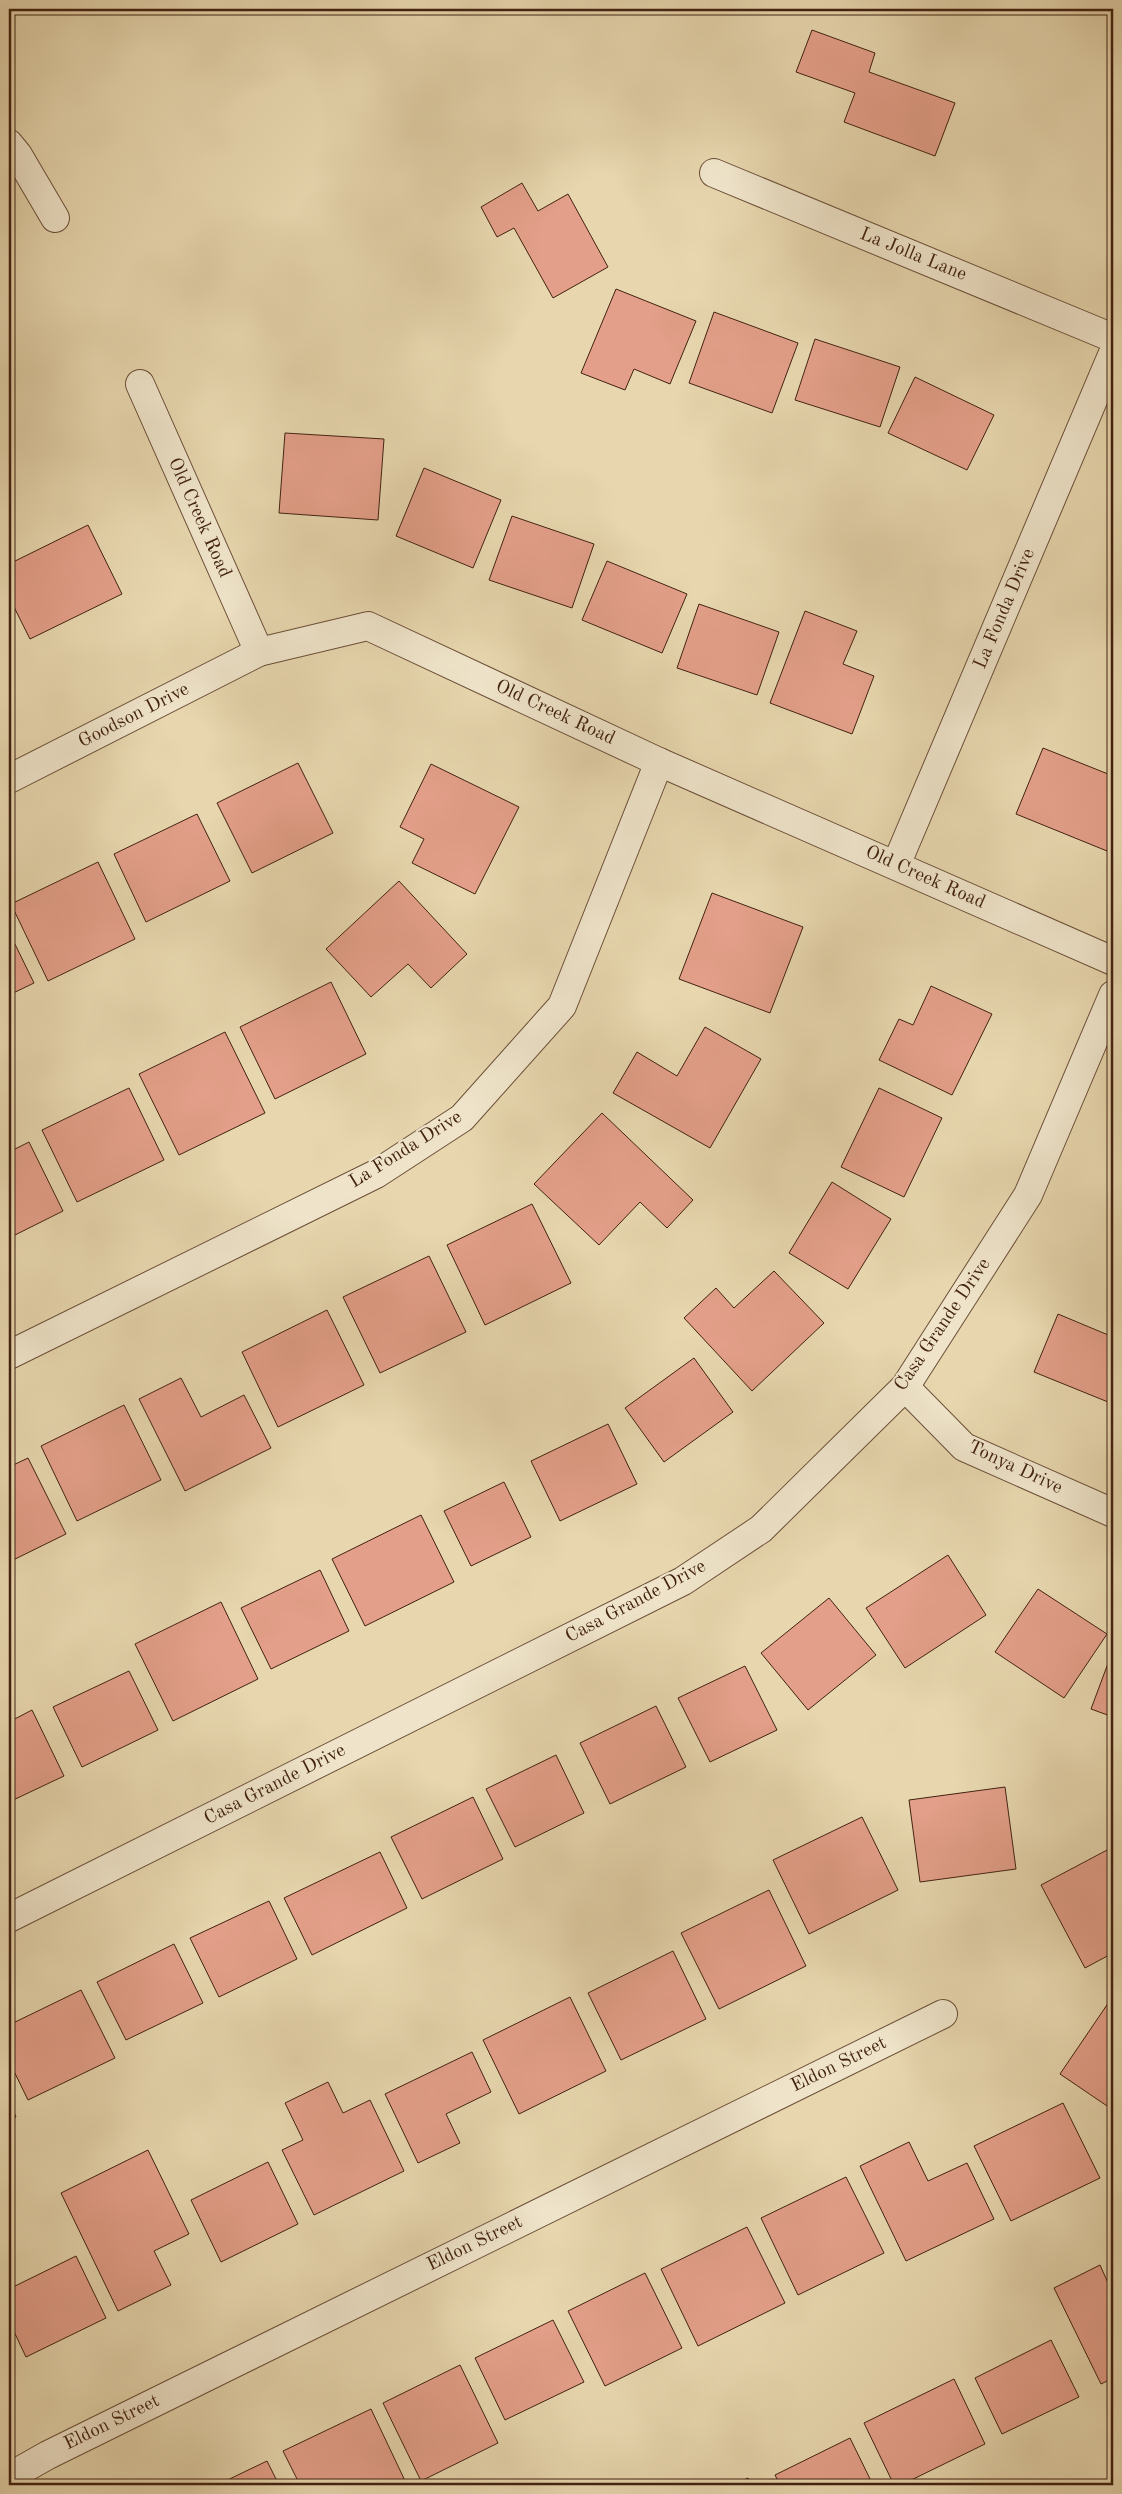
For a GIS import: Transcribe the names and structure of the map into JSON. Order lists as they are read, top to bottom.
{
  "streets": {
    "street": [
      "La Jolla Lane",
      "Old Creek Road",
      "La Fonda Drive",
      "Goodson Drive",
      "Casa Grande Drive",
      "Tonya Drive",
      "Eldon Street"
    ]
  },
  "crossings": [
    ["Old Creek Road", "La Fonda Drive"],
    ["Old Creek Road", "Goodson Drive"],
    ["Casa Grande Drive", "Tonya Drive"]
  ]
}
